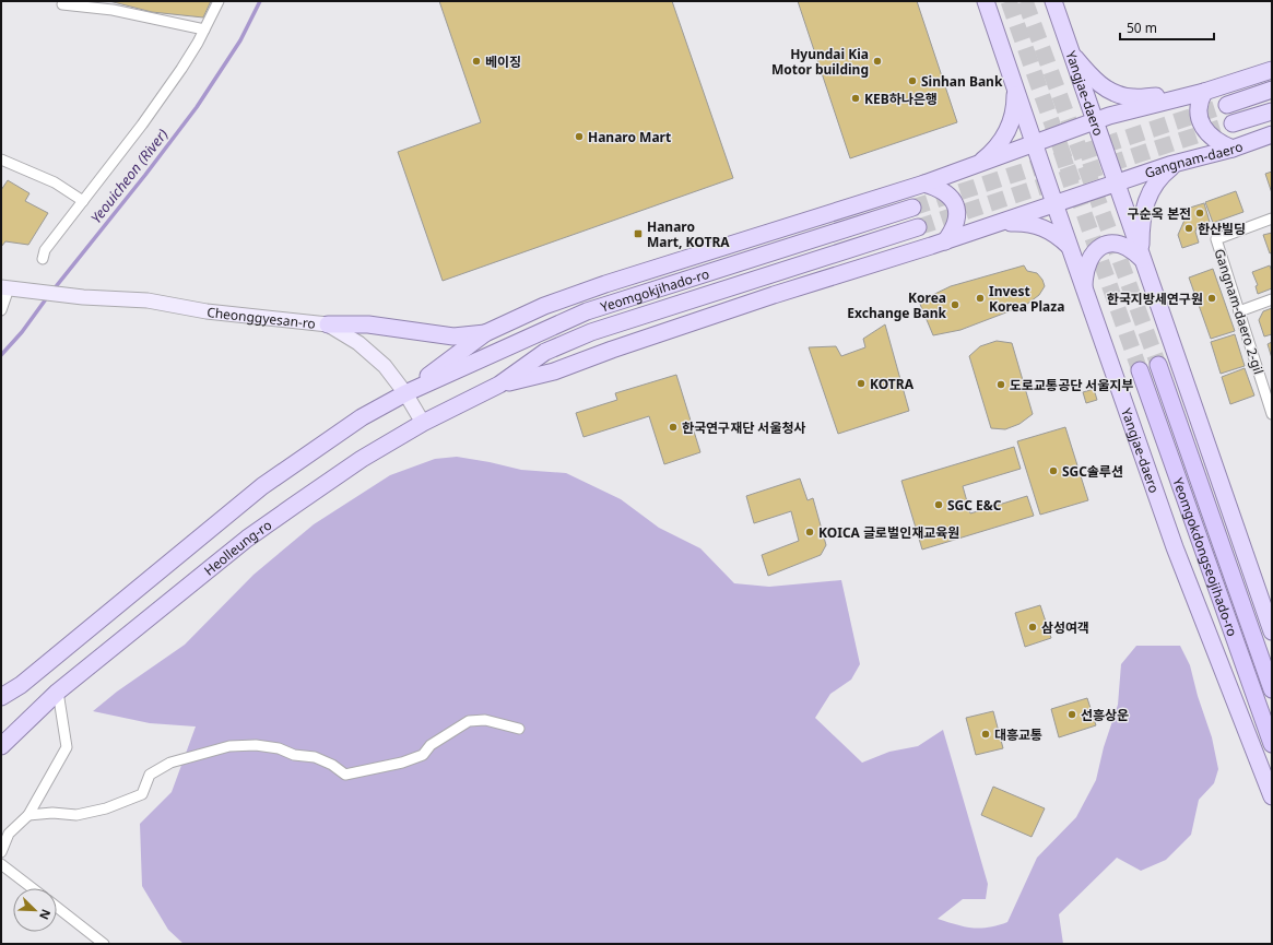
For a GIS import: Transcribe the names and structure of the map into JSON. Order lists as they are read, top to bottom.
{
  "streets": {
    "highway": ["Yeomgokdongseojihado-ro"],
    "main road": [
      "Yangjae-daero",
      "Gangnam-daero",
      "Yeomgokjihado-ro",
      "Cheonggyesan-ro",
      "Heolleung-ro"
    ],
    "street": ["Gangnam-daero 2-gil"]
  },
  "crossings": [
    ["Yangjae-daero", "Gangnam-daero"],
    ["Yeomgokjihado-ro", "Cheonggyesan-ro"],
    ["Yeomgokjihado-ro", "Heolleung-ro"],
    ["Cheonggyesan-ro", "Heolleung-ro"]
  ],
  "water": ["Yeouicheon (River)"],
  "places": {
    "other": [
      "베이징",
      "Hyundai Kia Motor building",
      "Sinhan Bank",
      "KEB하나은행",
      "Hanaro Mart",
      "구순옥 본전",
      "한산빌딩",
      "Invest Korea Plaza",
      "한국지방세연구원",
      "Korea Exchange Bank",
      "KOTRA",
      "도로교통공단 서울지부",
      "한국연구재단 서울청사",
      "SGC솔루션",
      "SGC E&C",
      "KOICA 글로벌인재교육원",
      "삼성여객",
      "선흥상운",
      "대흥교통"
    ],
    "transit": ["Hanaro Mart, KOTRA"]
  },
  "scale_bar": "50 m",
  "north": "bottom right"
}
